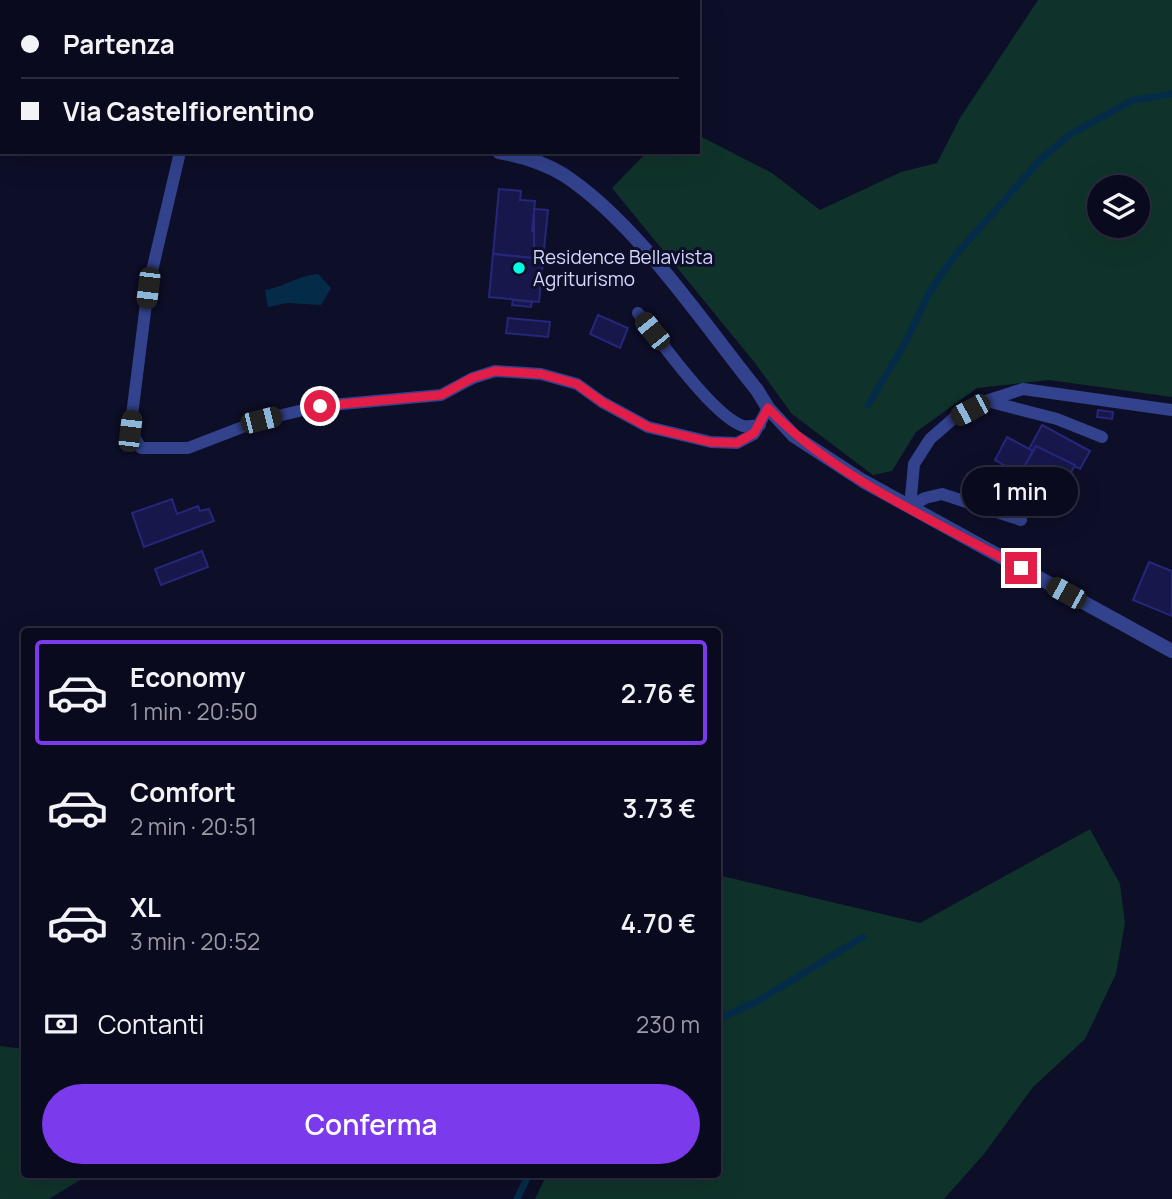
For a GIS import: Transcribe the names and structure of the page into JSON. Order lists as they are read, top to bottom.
{
  "places": ["Residence Bellavista Agriturismo"],
  "page": {
    "banner": ["Partenza", "Via Castelfiorentino"],
    "bubble": "1 min",
    "list": [
      {
        "name": "Economy",
        "note": "1 min · 20:50",
        "value": "2.76 €"
      },
      {
        "name": "Comfort",
        "note": "2 min · 20:51",
        "value": "3.73 €"
      },
      {
        "name": "XL",
        "note": "3 min · 20:52",
        "value": "4.70 €"
      }
    ],
    "pay": ["Contanti", "230 m"],
    "buttons": "Conferma"
  }
}
